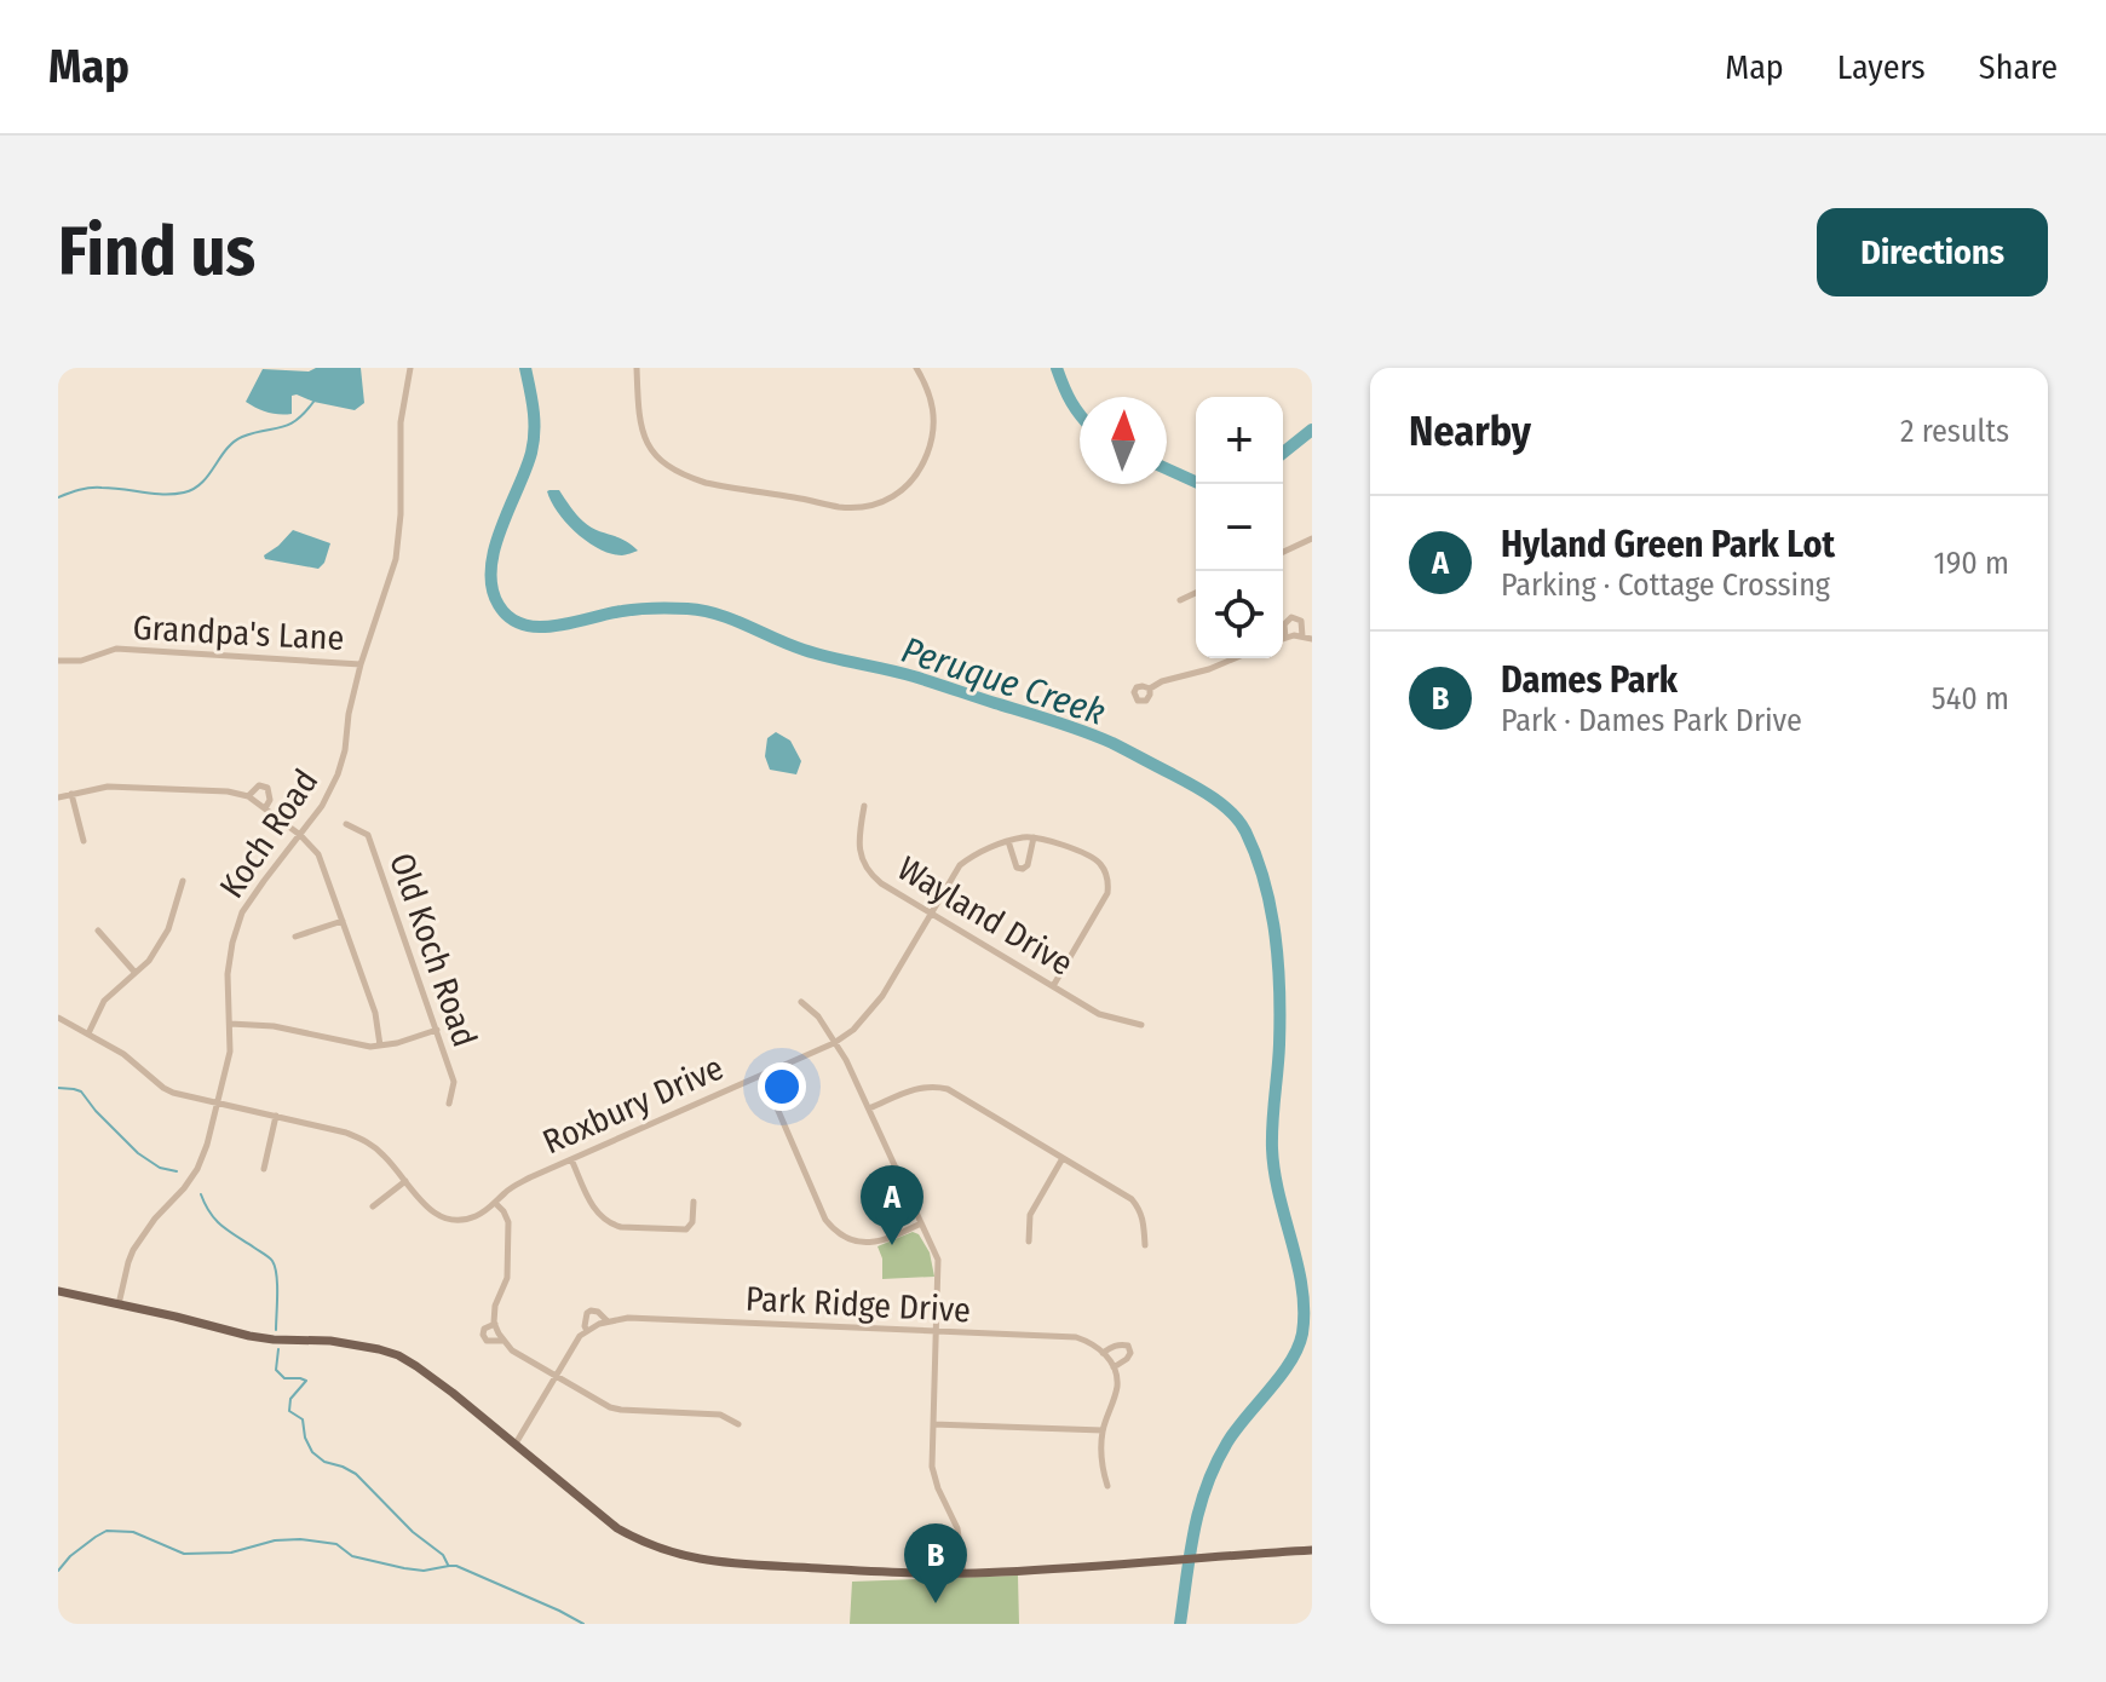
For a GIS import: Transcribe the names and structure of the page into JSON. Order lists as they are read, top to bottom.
{
  "streets": {
    "street": [
      "Grandpa's Lane",
      "Koch Road",
      "Wayland Drive",
      "Old Koch Road",
      "Roxbury Drive",
      "Park Ridge Drive"
    ]
  },
  "crossings": [
    ["Grandpa's Lane", "Koch Road"],
    ["Koch Road", "Roxbury Drive"],
    ["Wayland Drive", "Roxbury Drive"]
  ],
  "water": ["Peruque Creek"],
  "north": "top",
  "page": {
    "header": "Map",
    "nav": ["Map", "Layers", "Share"],
    "buttons": "Directions",
    "title": "Find us",
    "heading": ["Nearby", "2 results"],
    "map_buttons": ["+", "−"],
    "list": [
      {
        "mark": "A",
        "name": "Hyland Green Park Lot",
        "note": "Parking · Cottage Crossing",
        "value": "190 m"
      },
      {
        "mark": "B",
        "name": "Dames Park",
        "note": "Park · Dames Park Drive",
        "value": "540 m"
      }
    ],
    "pins": ["A", "B"]
  }
}
